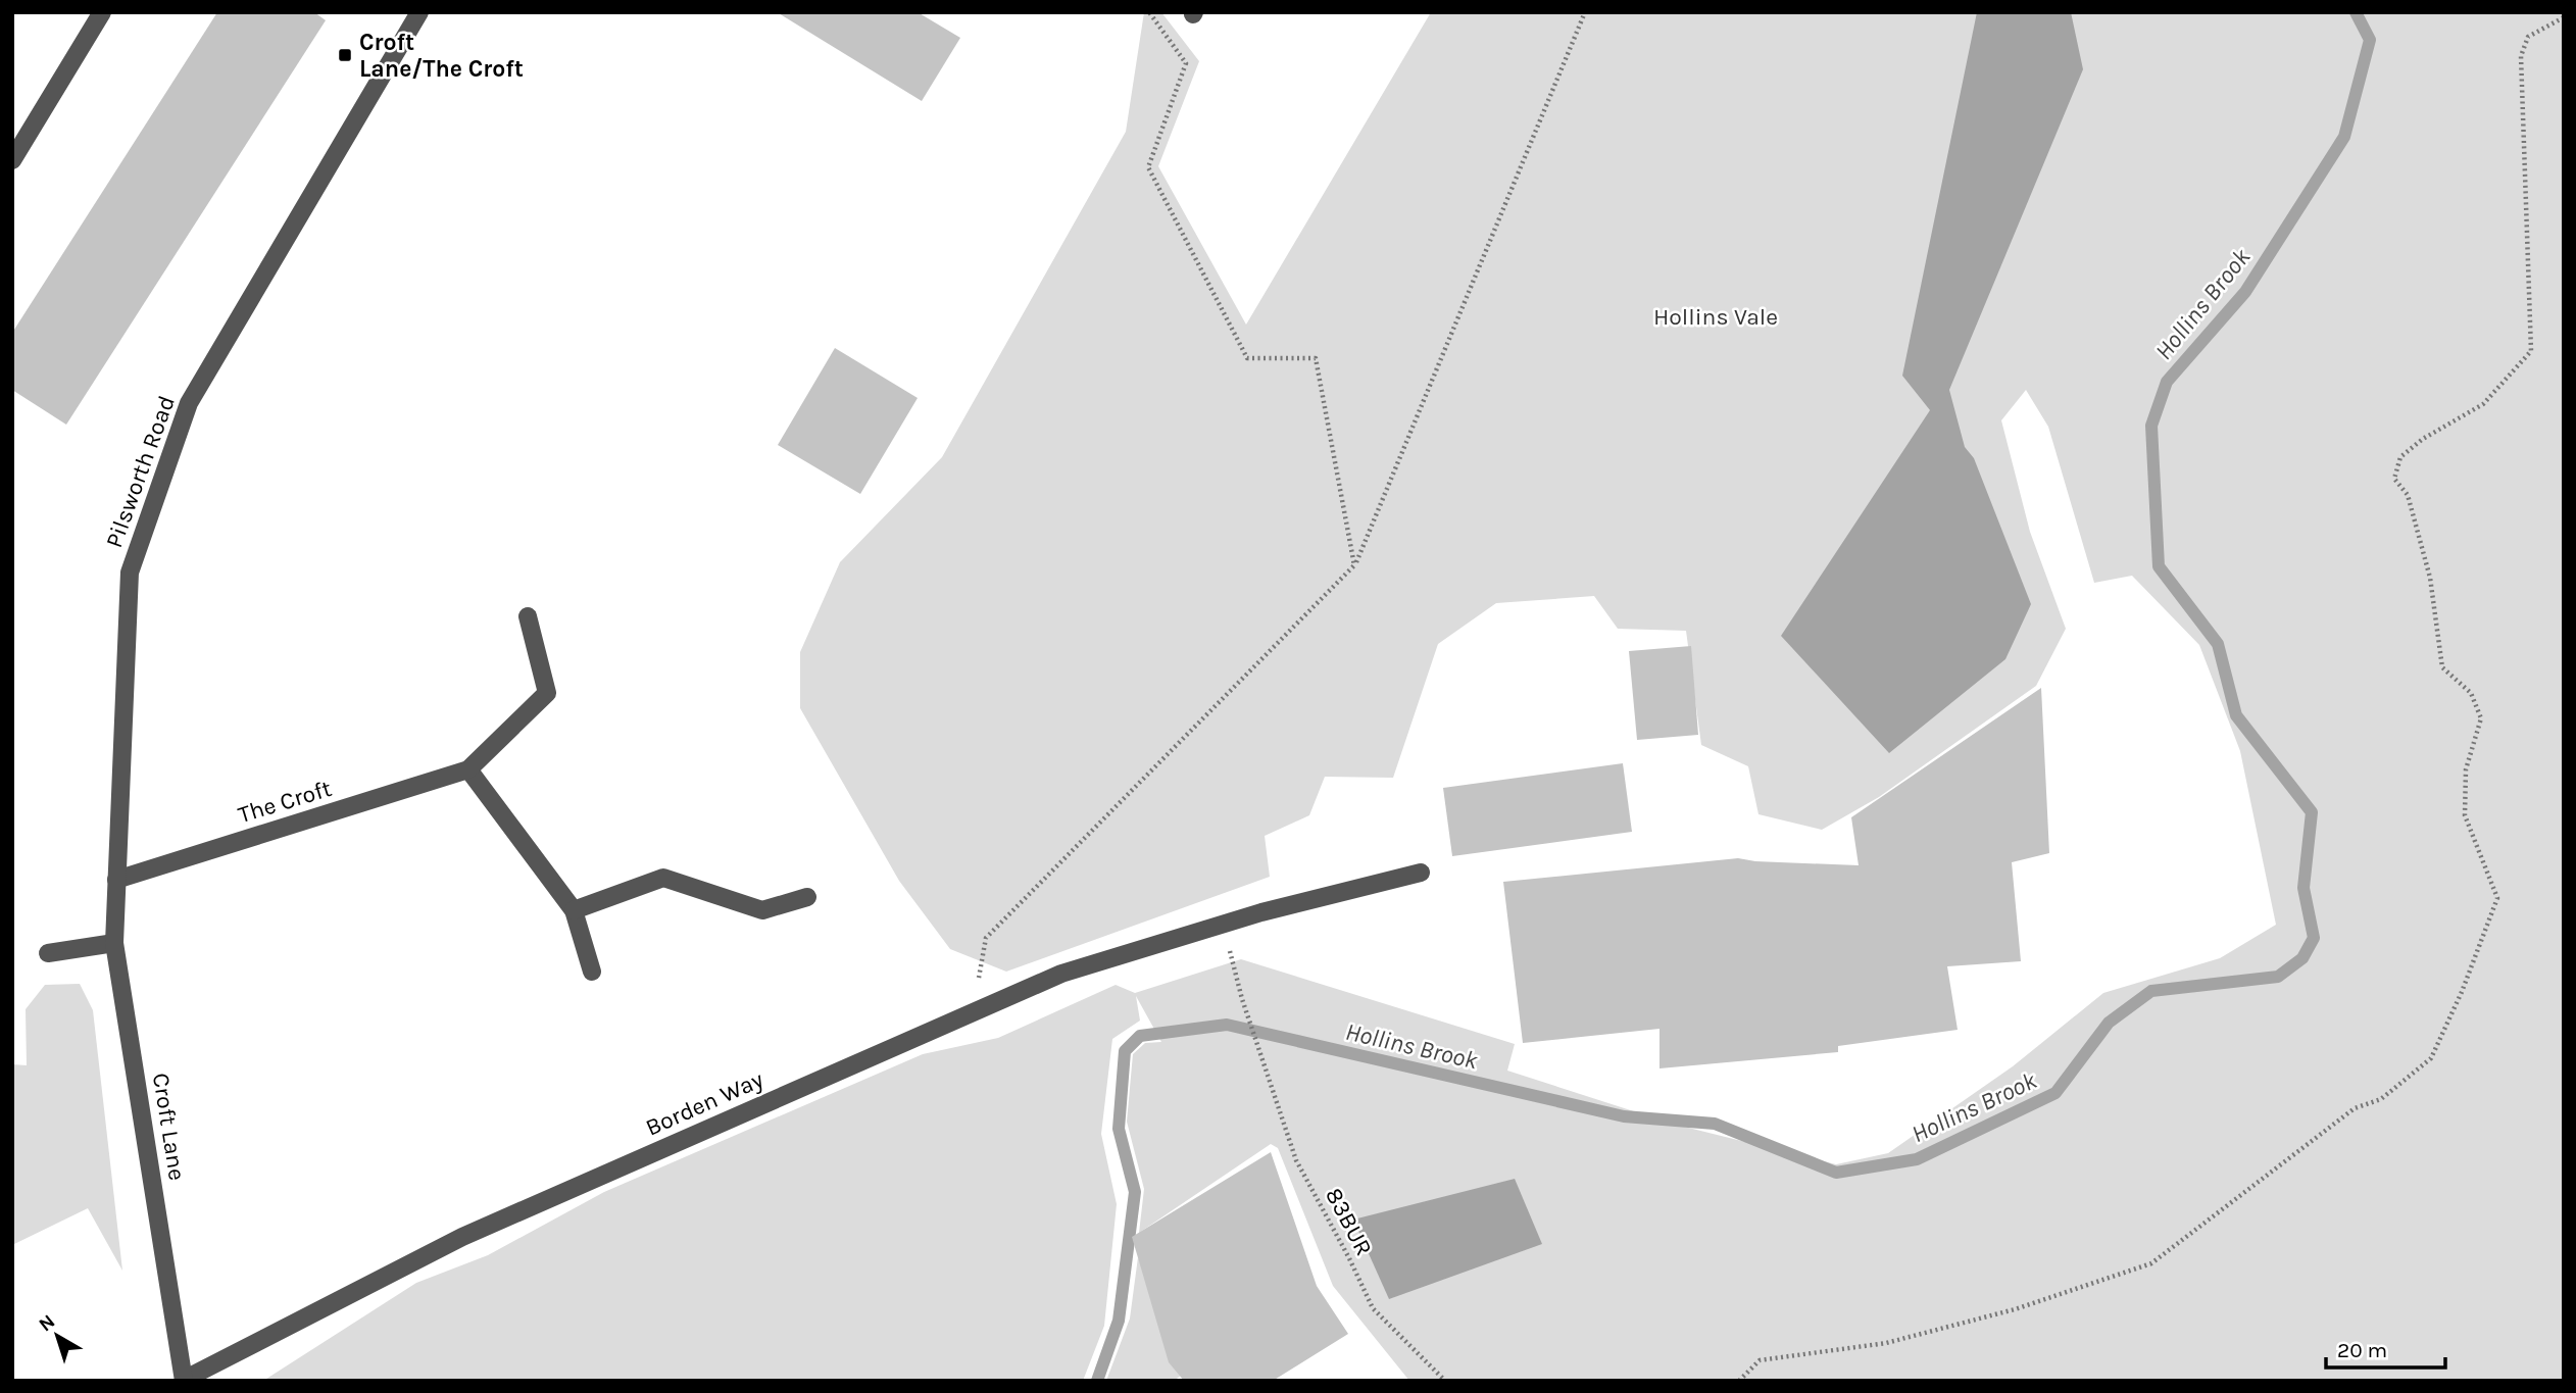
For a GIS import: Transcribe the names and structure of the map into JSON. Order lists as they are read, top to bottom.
{
  "streets": {
    "street": [
      "Pilsworth Road",
      "The Croft",
      "Borden Way",
      "Croft Lane"
    ],
    "path": ["83BUR"]
  },
  "crossings": [
    ["Pilsworth Road", "The Croft"],
    ["Pilsworth Road", "Croft Lane"],
    ["The Croft", "Croft Lane"],
    ["Borden Way", "Croft Lane"]
  ],
  "water": ["Hollins Brook"],
  "parks": ["Hollins Vale"],
  "places": {
    "transit": ["Croft Lane/The Croft"]
  },
  "scale_bar": "20 m",
  "north": "top left"
}
